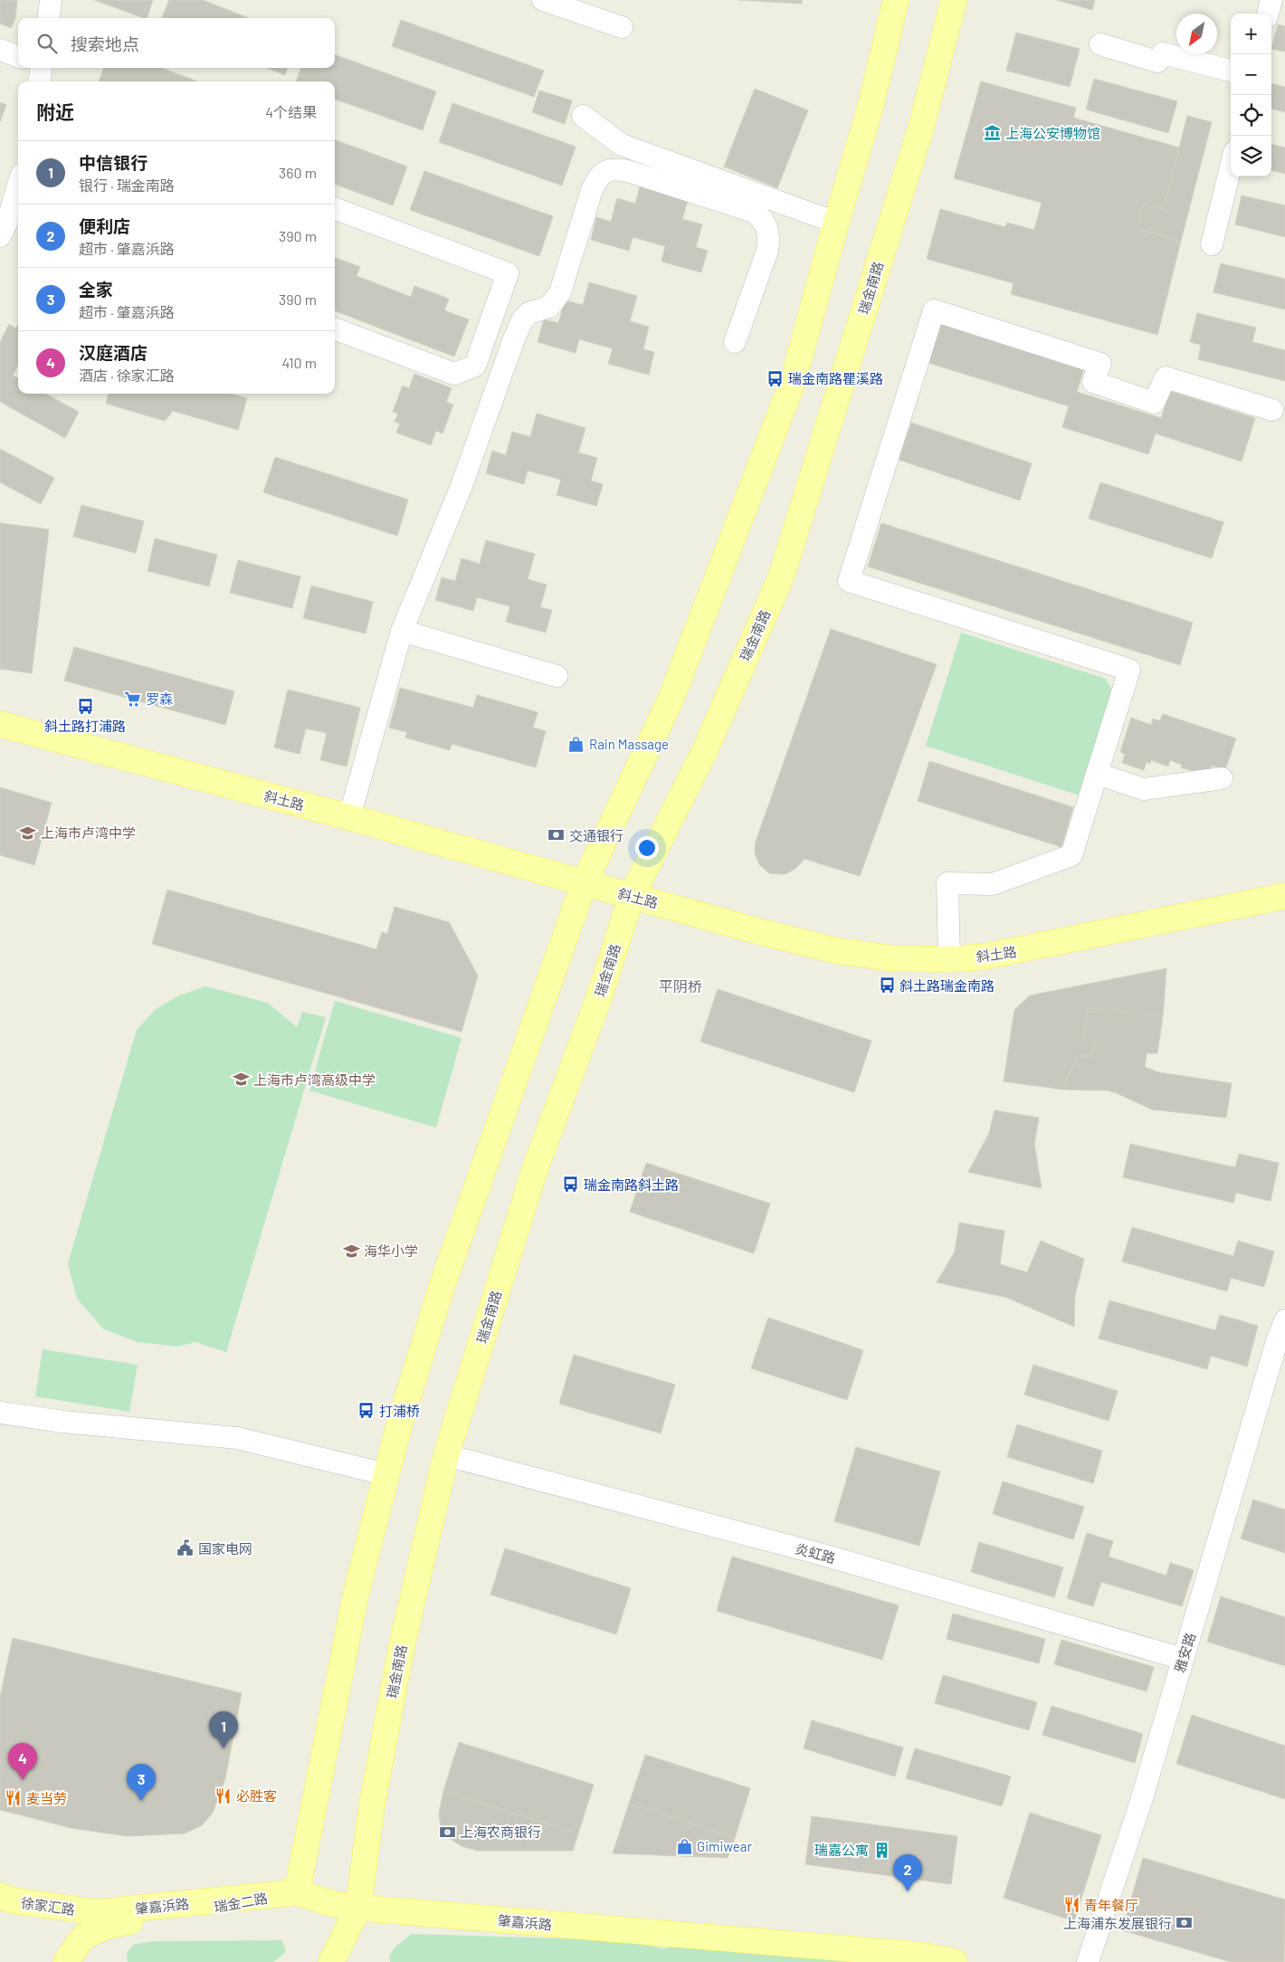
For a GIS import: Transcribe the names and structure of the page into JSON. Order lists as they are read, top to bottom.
{
  "streets": {
    "main road": [
      "瑞金南路",
      "斜土路",
      "瑞金二路",
      "徐家汇路",
      "肇嘉浜路"
    ],
    "street": ["炎虹路", "雅安路"]
  },
  "crossings": [
    ["瑞金南路", "斜土路"],
    ["瑞金南路", "炎虹路"],
    ["瑞金南路", "肇嘉浜路"],
    ["炎虹路", "雅安路"],
    ["瑞金二路", "肇嘉浜路"],
    ["徐家汇路", "肇嘉浜路"]
  ],
  "districts": ["平阴桥"],
  "places": {
    "museum": ["上海公安博物馆"],
    "bus stop": [
      "瑞金南路瞿溪路",
      "斜土路打浦路",
      "斜土路瑞金南路",
      "瑞金南路斜土路",
      "打浦桥"
    ],
    "supermarket": ["罗森"],
    "shop": ["Rain Massage", "Gimiwear"],
    "school or university": ["上海市卢湾中学", "上海市卢湾高级中学", "海华小学"],
    "bank": ["交通银行", "上海农商银行", "上海浦东发展银行"],
    "public building": ["国家电网"],
    "restaurant": ["必胜客", "麦当劳", "青年餐厅"],
    "building": ["瑞嘉公寓"]
  },
  "north": "bottom left",
  "page": {
    "map_buttons": ["+", "−"],
    "search": "搜索地点",
    "heading": ["附近", "4个结果"],
    "list": [
      {
        "mark": "1",
        "name": "中信银行",
        "note": "银行 · 瑞金南路",
        "value": "360 m"
      },
      {
        "mark": "2",
        "name": "便利店",
        "note": "超市 · 肇嘉浜路",
        "value": "390 m"
      },
      {
        "mark": "3",
        "name": "全家",
        "note": "超市 · 肇嘉浜路",
        "value": "390 m"
      },
      {
        "mark": "4",
        "name": "汉庭酒店",
        "note": "酒店 · 徐家汇路",
        "value": "410 m"
      }
    ],
    "pins": [
      "1",
      "4",
      "3",
      "2"
    ]
  }
}
